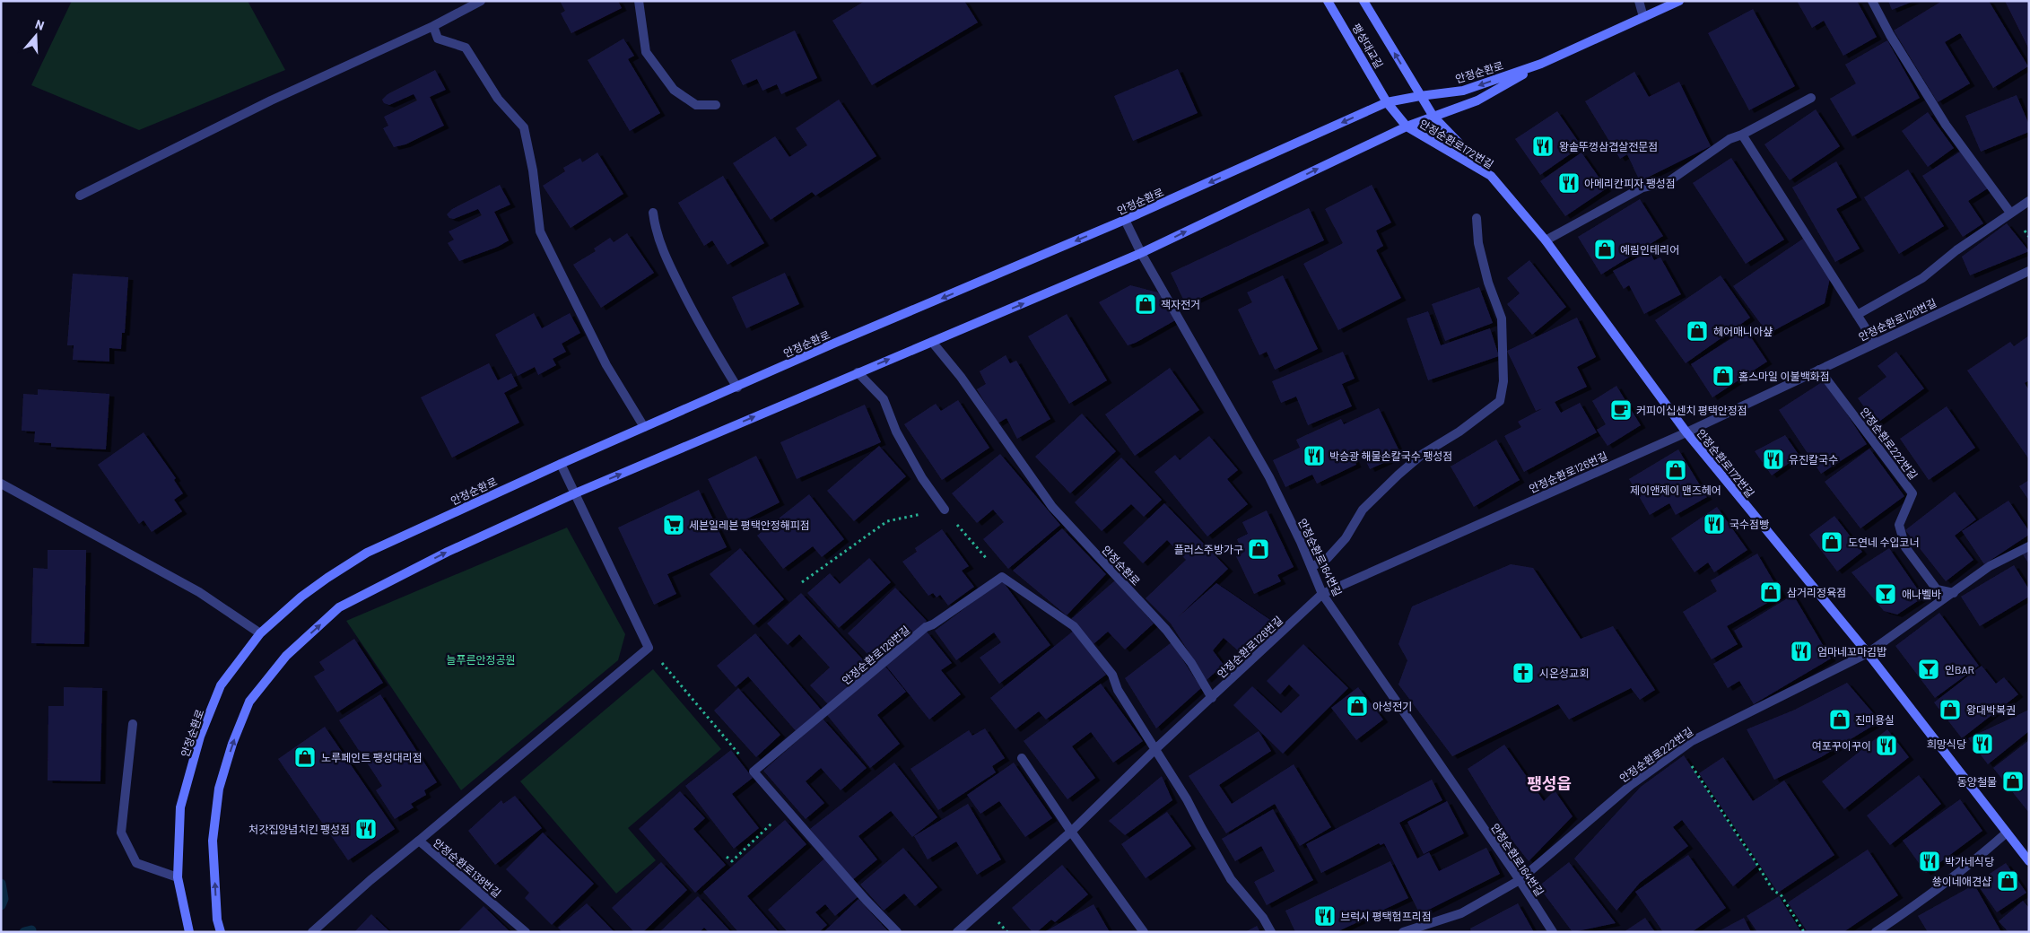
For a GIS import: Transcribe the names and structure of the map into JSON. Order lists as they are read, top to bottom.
{
  "streets": {
    "main road": ["팽성대교길", "안정순환로", "안정순환로172번길"],
    "street": [
      "안정순환로126번길",
      "안정순환로222번길",
      "안정순환로164번길",
      "안정순환로138번길"
    ]
  },
  "crossings": [
    ["팽성대교길", "안정순환로"],
    ["팽성대교길", "안정순환로172번길"],
    ["안정순환로", "안정순환로172번길"],
    ["안정순환로", "안정순환로126번길"],
    ["안정순환로", "안정순환로164번길"],
    ["안정순환로172번길", "안정순환로126번길"],
    ["안정순환로172번길", "안정순환로222번길"],
    ["안정순환로126번길", "안정순환로222번길"],
    ["안정순환로126번길", "안정순환로164번길"],
    ["안정순환로222번길", "안정순환로164번길"]
  ],
  "districts": ["팽성읍"],
  "parks": ["늘푸른안정공원"],
  "places": {
    "restaurant": [
      "왕솥뚜껑삼겹살전문점",
      "아메리칸피자 팽성점",
      "박승광 해물손칼국수 팽성점",
      "유진칼국수",
      "국수점빵",
      "엄마네꼬마김밥",
      "희망식당",
      "여포꾸이꾸이",
      "처갓집양념치킨 팽성점",
      "박가네식당",
      "브럭시 평택험프리점"
    ],
    "shop": [
      "예림인테리어",
      "잭자전거",
      "헤어매니아샾",
      "홈스마일 이불백화점",
      "제이앤제이 맨즈헤어",
      "도연네 수입코너",
      "플러스주방가구",
      "삼거리정육점",
      "아성전기",
      "왕대박복권",
      "진미용실",
      "노루페인트 팽성대리점",
      "동양철물",
      "쑝이네애견샵"
    ],
    "cafe": ["커피이십센치 평택안정점"],
    "supermarket": ["세븐일레븐 평택안정해피점"],
    "bar": ["애나벨바", "인BAR"],
    "church": ["시온성교회"]
  },
  "north": "top"
}
